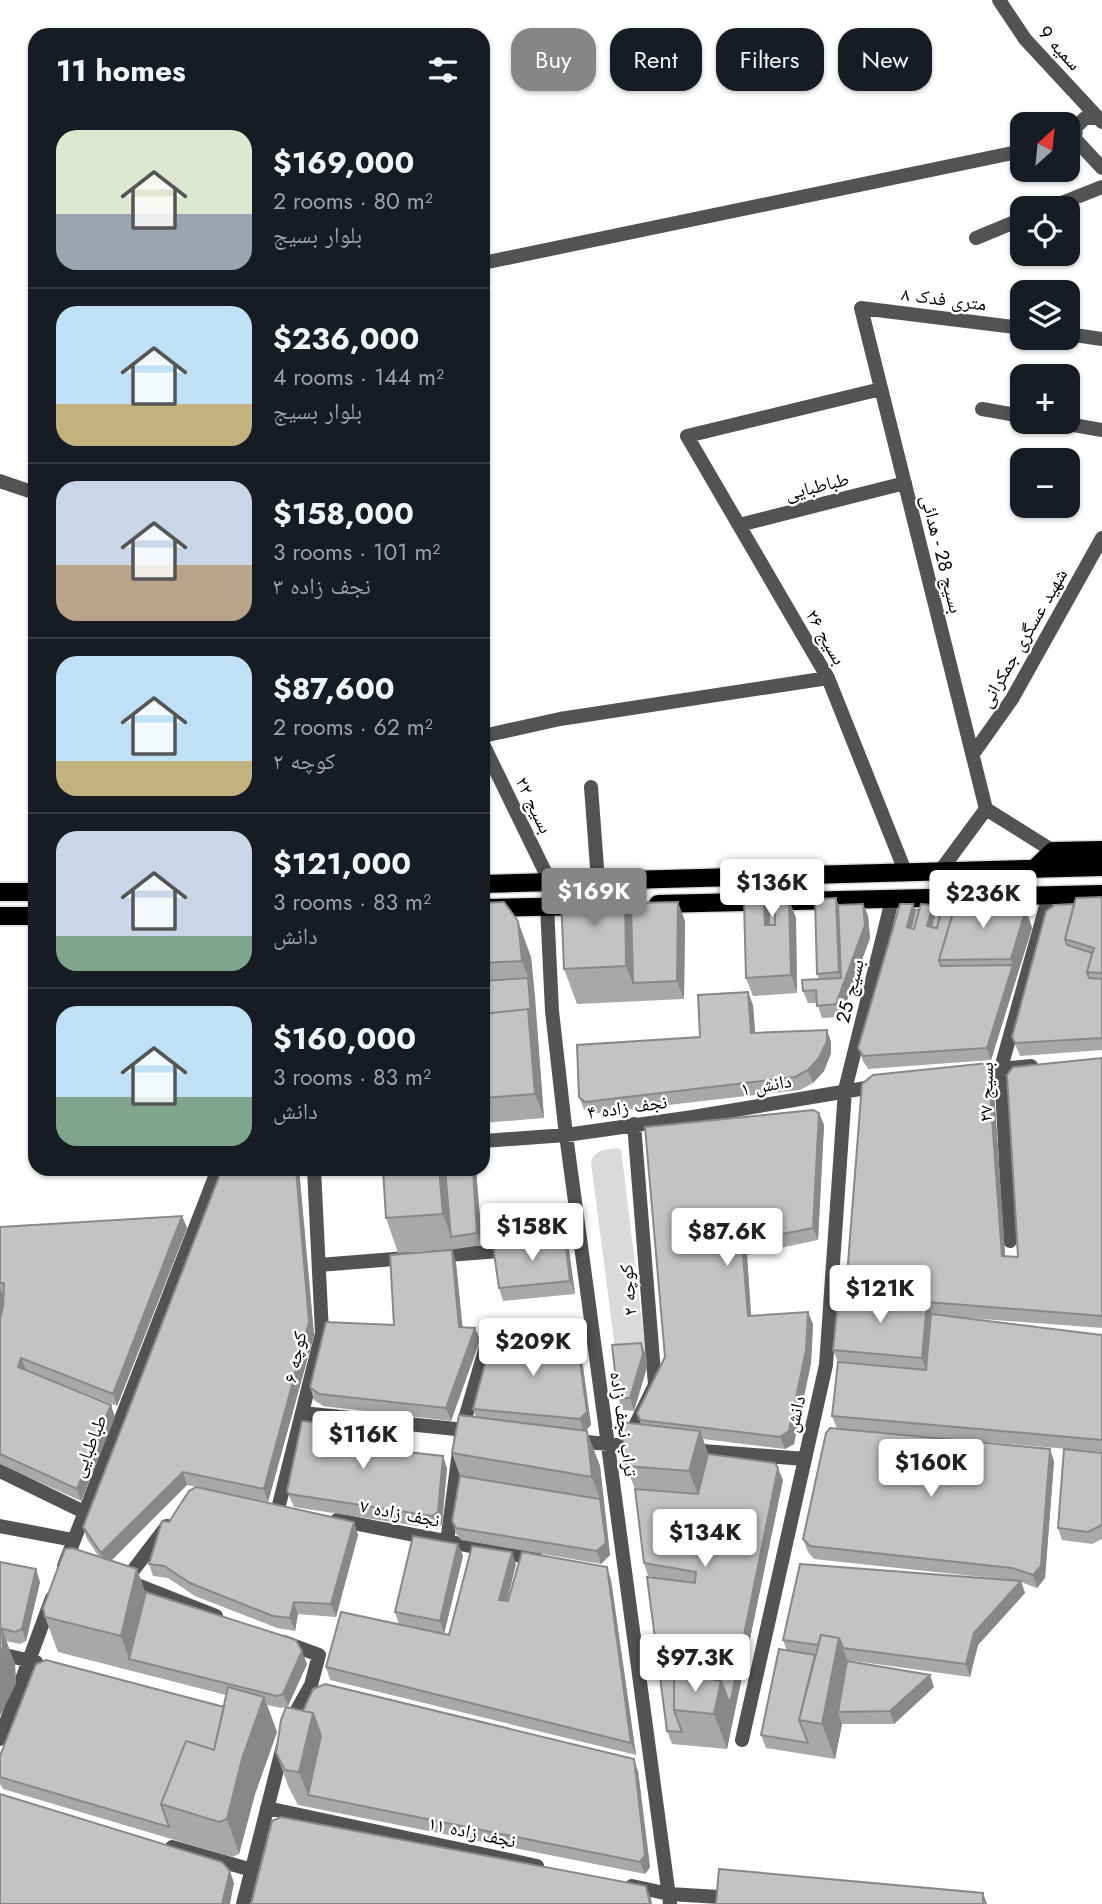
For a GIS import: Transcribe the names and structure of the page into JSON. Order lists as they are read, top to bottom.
{
  "streets": {
    "street": [
      "سمیه 9",
      "۸ متری فدک",
      "طباطبایی",
      "بسیج 28 - هدائی",
      "بسیج ۲۶",
      "شهید عسگری جمکرانی",
      "بسیج ۲۲",
      "بسیج 25",
      "دانش ۱",
      "بسیج ۲۷",
      "نجف زاده ۴",
      "کوچه ۲",
      "کوچه ۶",
      "دانش",
      "تراب نجف زاده",
      "نجف زاده ۷",
      "نجف زاده ۱۱"
    ]
  },
  "crossings": [
    ["۸ متری فدک", "بسیج 28 - هدائی"],
    ["طباطبایی", "بسیج 28 - هدائی"],
    ["طباطبایی", "بسیج ۲۶"],
    ["بسیج 28 - هدائی", "بسیج ۲۶"],
    ["بسیج 28 - هدائی", "شهید عسگری جمکرانی"],
    ["بسیج 25", "دانش ۱"],
    ["بسیج 25", "دانش"],
    ["دانش ۱", "نجف زاده ۴"],
    ["دانش ۱", "دانش"],
    ["نجف زاده ۴", "کوچه ۲"],
    ["نجف زاده ۴", "تراب نجف زاده"]
  ],
  "north": "top right",
  "page": {
    "chip": [
      "Buy",
      "Rent",
      "Filters",
      "New"
    ],
    "heading": "11 homes",
    "map_buttons": ["+", "−"],
    "list": [
      {
        "name": "$169,000",
        "note": "2 rooms · 80 m² · بلوار بسیج"
      },
      {
        "name": "$236,000",
        "note": "4 rooms · 144 m² · بلوار بسیج"
      },
      {
        "name": "$158,000",
        "note": "3 rooms · 101 m² · نجف زاده ۳"
      },
      {
        "name": "$87,600",
        "note": "2 rooms · 62 m² · کوچه ۲"
      },
      {
        "name": "$121,000",
        "note": "3 rooms · 83 m² · دانش"
      },
      {
        "name": "$160,000",
        "note": "3 rooms · 83 m² · دانش"
      }
    ],
    "price": [
      "$136K",
      "$169K",
      "$236K",
      "$158K",
      "$87.6K",
      "$121K",
      "$209K",
      "$116K",
      "$160K",
      "$134K",
      "$97.3K"
    ]
  }
}
